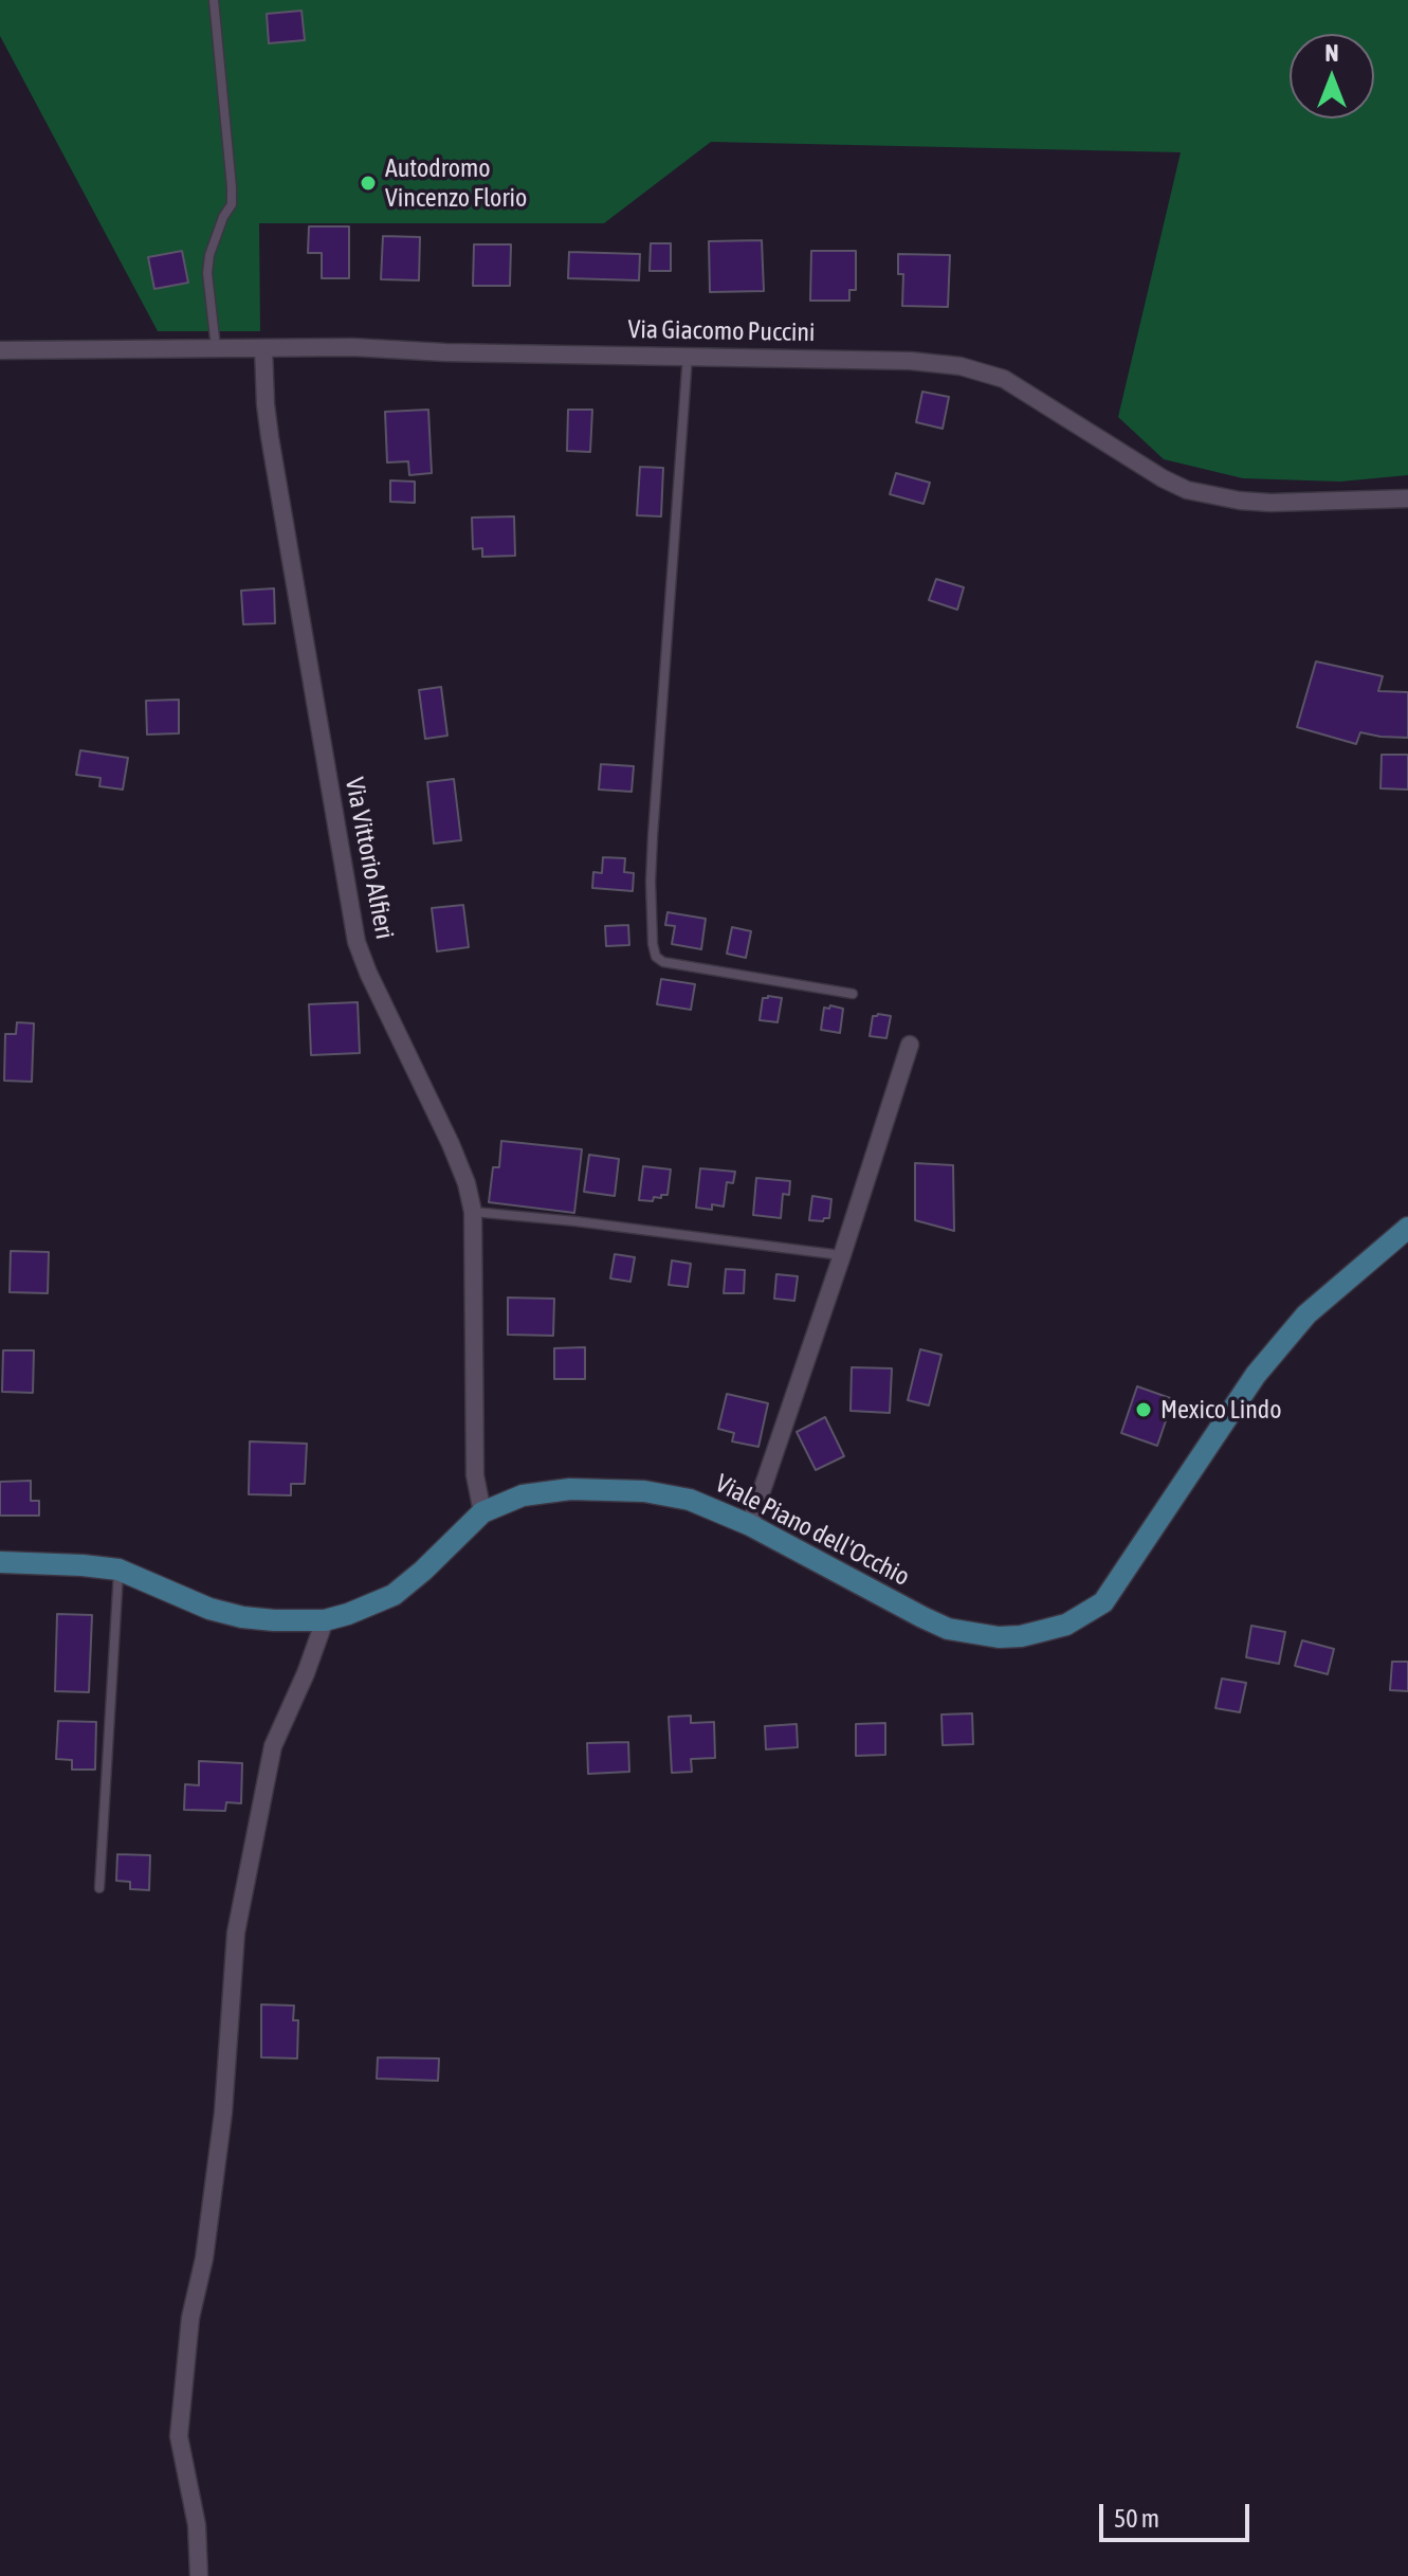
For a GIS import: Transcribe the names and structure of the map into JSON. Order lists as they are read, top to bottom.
{
  "streets": {
    "main road": ["Viale Piano dell'Occhio"],
    "street": ["Via Giacomo Puccini", "Via Vittorio Alfieri"]
  },
  "crossings": [
    ["Via Giacomo Puccini", "Via Vittorio Alfieri"],
    ["Via Vittorio Alfieri", "Viale Piano dell'Occhio"]
  ],
  "places": ["Autodromo Vincenzo Florio", "Mexico Lindo"],
  "scale_bar": "50 m",
  "north": "top"
}
